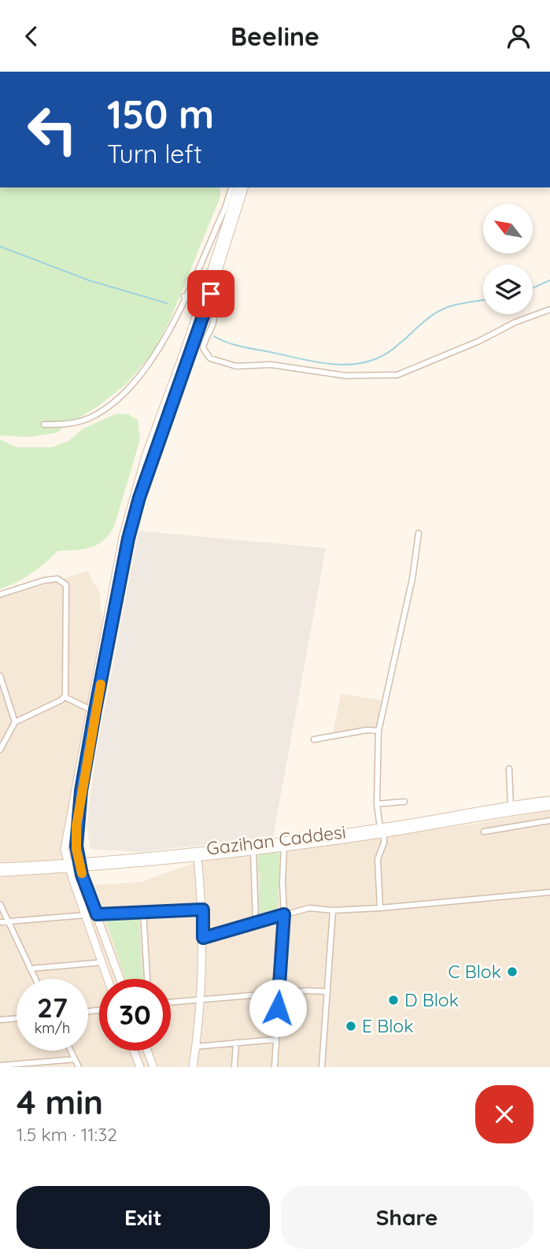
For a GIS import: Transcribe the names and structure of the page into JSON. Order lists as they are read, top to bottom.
{
  "streets": {
    "main road": ["Gazihan Caddesi"]
  },
  "places": ["C Blok", "D Blok", "E Blok"],
  "north": "top left",
  "page": {
    "header": "Beeline",
    "turn": ["150 m", "Turn left"],
    "speed": "27 km/h",
    "limit": "30",
    "heading": ["4 min", "1.5 km · 11:32"],
    "buttons": ["Exit", "Share"]
  }
}
